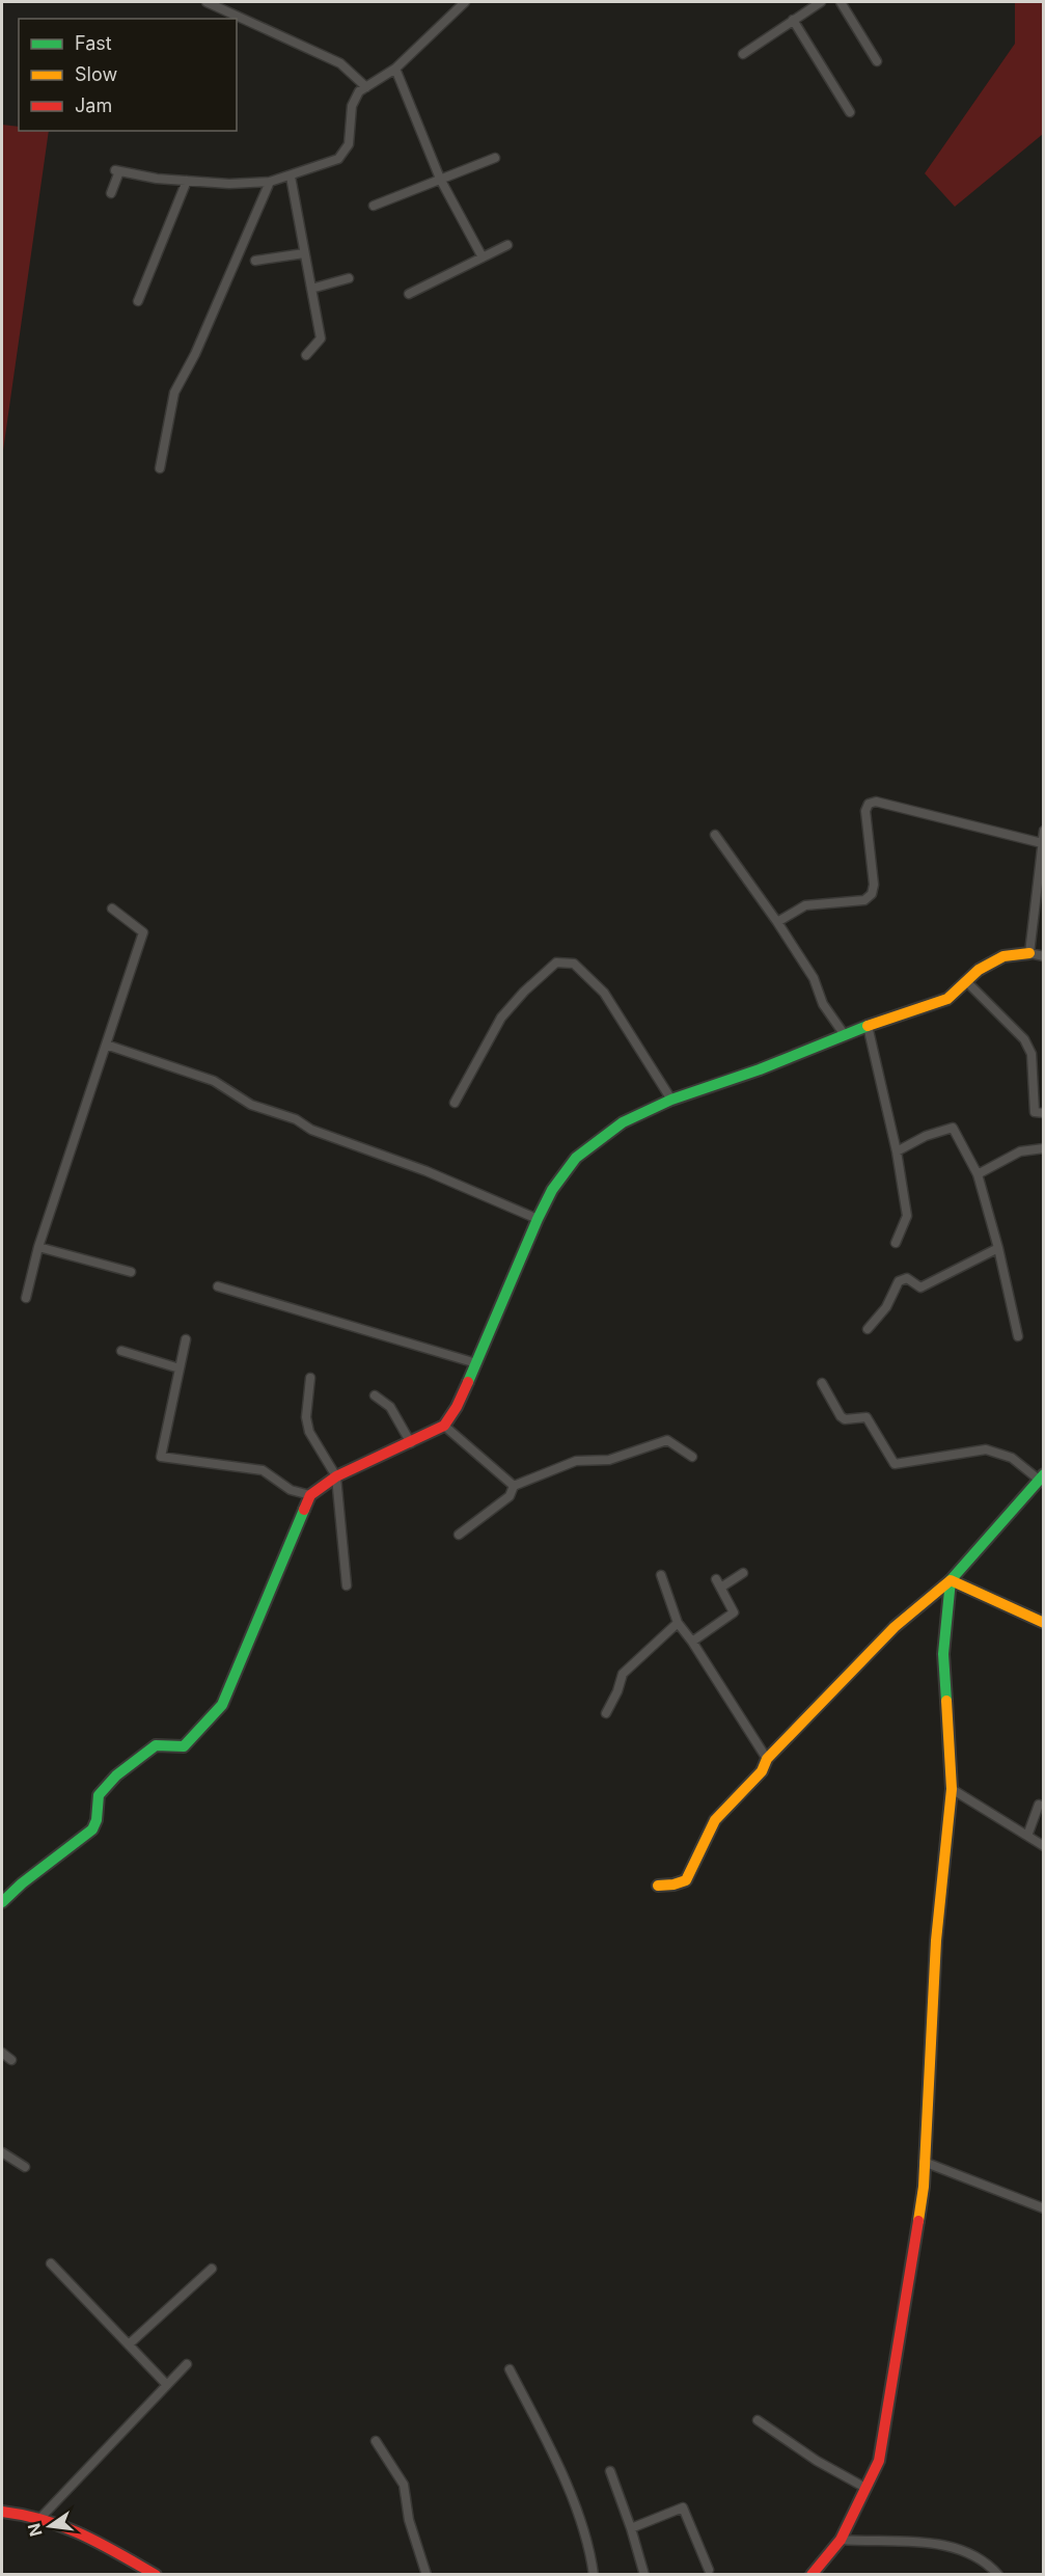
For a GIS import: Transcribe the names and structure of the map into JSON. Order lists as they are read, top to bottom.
{
  "legend": ["Fast", "Slow", "Jam"],
  "north": "left"
}
